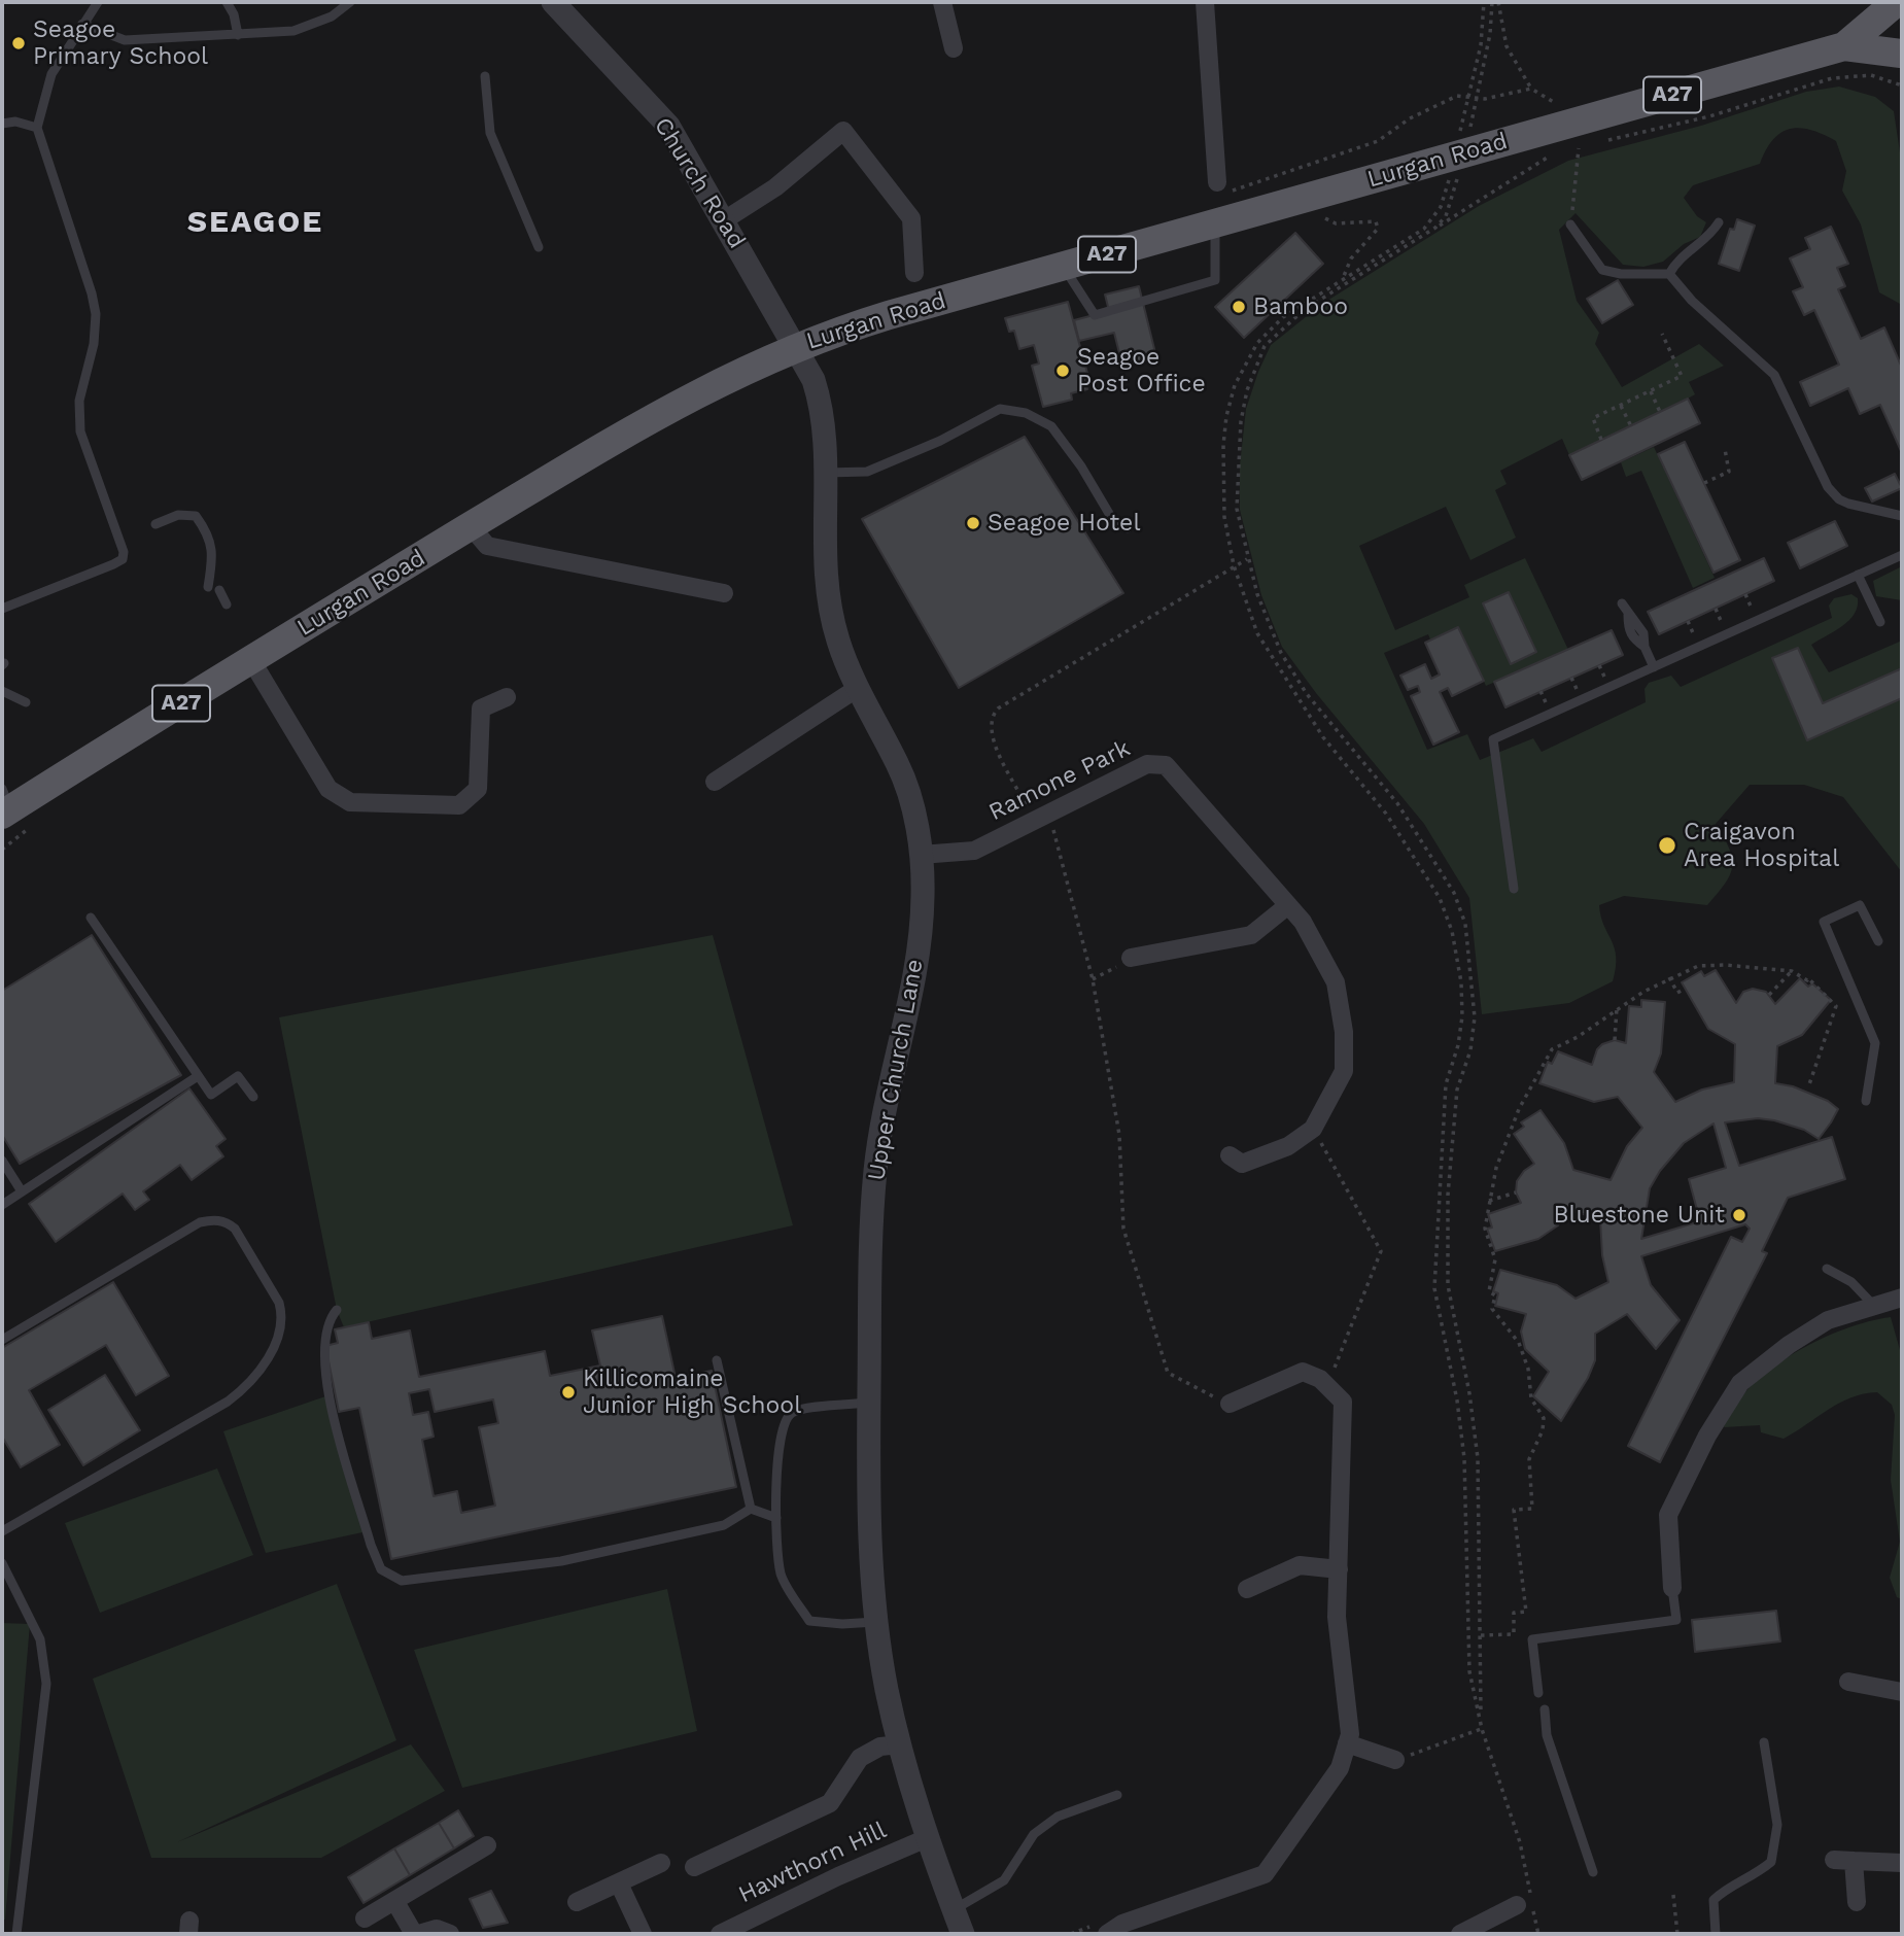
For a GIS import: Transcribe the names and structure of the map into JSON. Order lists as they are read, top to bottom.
{
  "streets": {
    "main road": ["A27", "Lurgan Road"],
    "street": [
      "Church Road",
      "Ramone Park",
      "Upper Church Lane",
      "Hawthorn Hill"
    ]
  },
  "crossings": [
    ["A27", "Lurgan Road"],
    ["Lurgan Road", "Church Road"],
    ["Lurgan Road", "Upper Church Lane"],
    ["Church Road", "Upper Church Lane"],
    ["Ramone Park", "Upper Church Lane"],
    ["Upper Church Lane", "Hawthorn Hill"]
  ],
  "districts": ["SEAGOE"],
  "places": [
    "Seagoe Primary School",
    "Bamboo",
    "Seagoe Post Office",
    "Seagoe Hotel",
    "Craigavon Area Hospital",
    "Bluestone Unit",
    "Killicomaine Junior High School"
  ]
}
